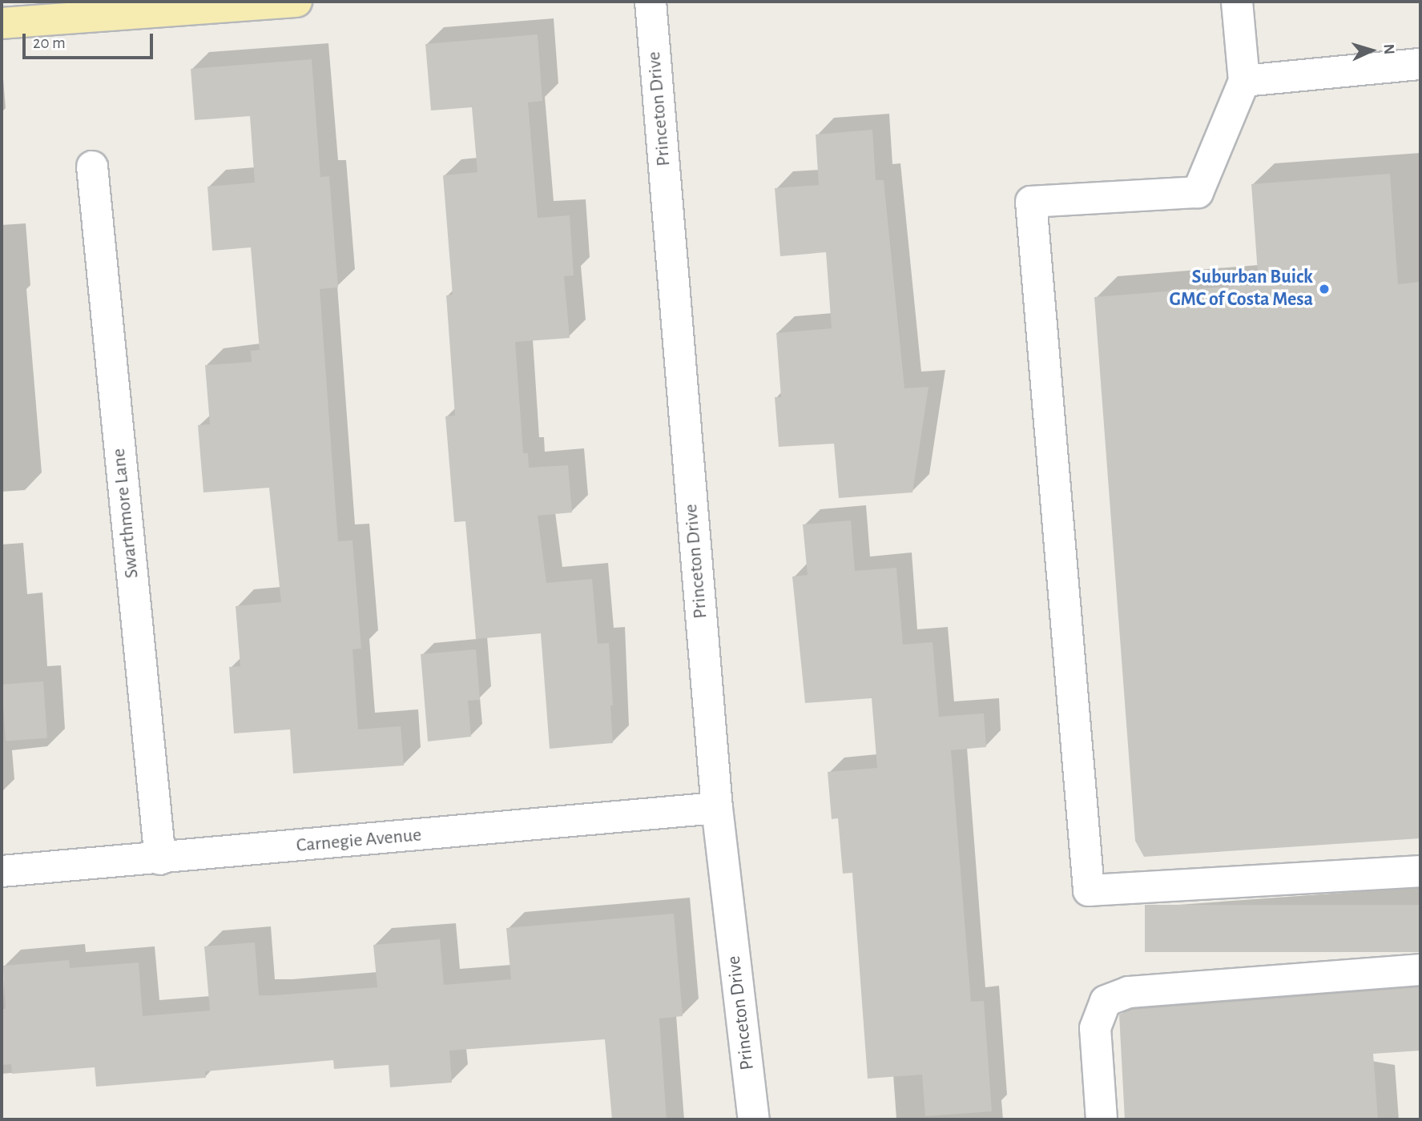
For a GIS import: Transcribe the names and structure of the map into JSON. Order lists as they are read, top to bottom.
{
  "streets": {
    "street": ["Princeton Drive", "Swarthmore Lane", "Carnegie Avenue"]
  },
  "crossings": [
    ["Princeton Drive", "Carnegie Avenue"],
    ["Swarthmore Lane", "Carnegie Avenue"]
  ],
  "places": ["Suburban Buick GMC of Costa Mesa"],
  "scale_bar": "20 m",
  "north": "right"
}
